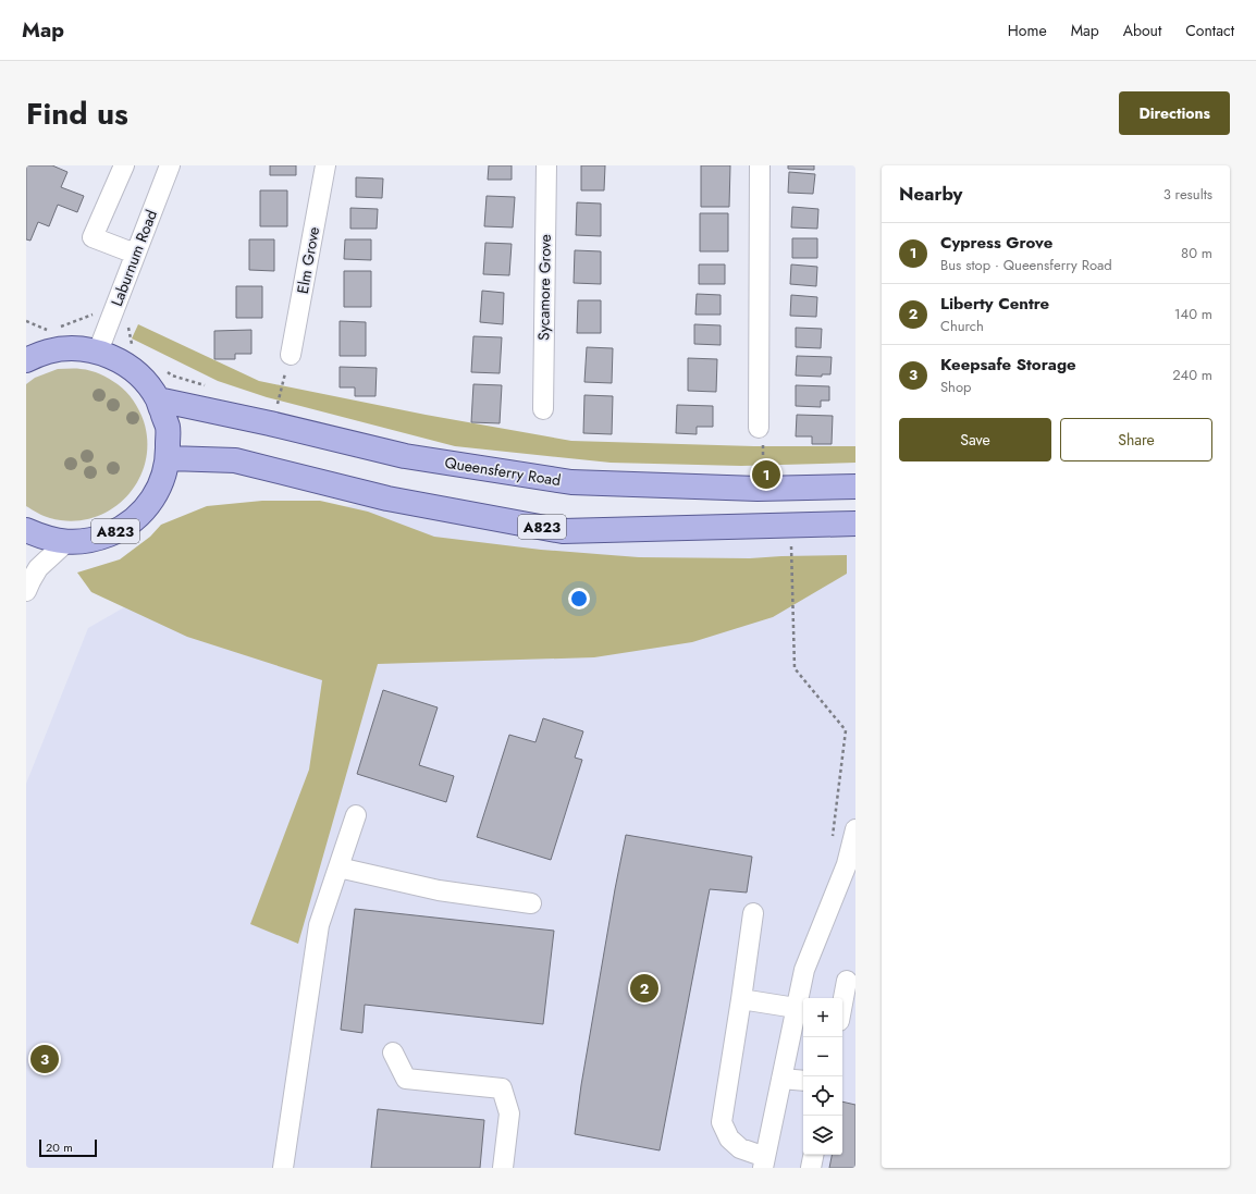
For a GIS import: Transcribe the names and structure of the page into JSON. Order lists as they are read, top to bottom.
{
  "streets": {
    "main road": ["Queensferry Road", "A823"],
    "street": ["Laburnum Road", "Elm Grove", "Sycamore Grove"]
  },
  "crossings": [
    ["Laburnum Road", "A823"],
    ["Queensferry Road", "A823"]
  ],
  "scale_bar": "20 m",
  "page": {
    "header": "Map",
    "nav": [
      "Home",
      "Map",
      "About",
      "Contact"
    ],
    "title": "Find us",
    "buttons": [
      "Directions",
      ["Save", "Share"]
    ],
    "heading": ["Nearby", "3 results"],
    "list": [
      {
        "mark": "1",
        "name": "Cypress Grove",
        "note": "Bus stop · Queensferry Road",
        "value": "80 m"
      },
      {
        "mark": "2",
        "name": "Liberty Centre",
        "note": "Church",
        "value": "140 m"
      },
      {
        "mark": "3",
        "name": "Keepsafe Storage",
        "note": "Shop",
        "value": "240 m"
      }
    ],
    "pins": ["1", "2", "3"],
    "map_buttons": ["+", "−"],
    "scale": "20 m"
  }
}
